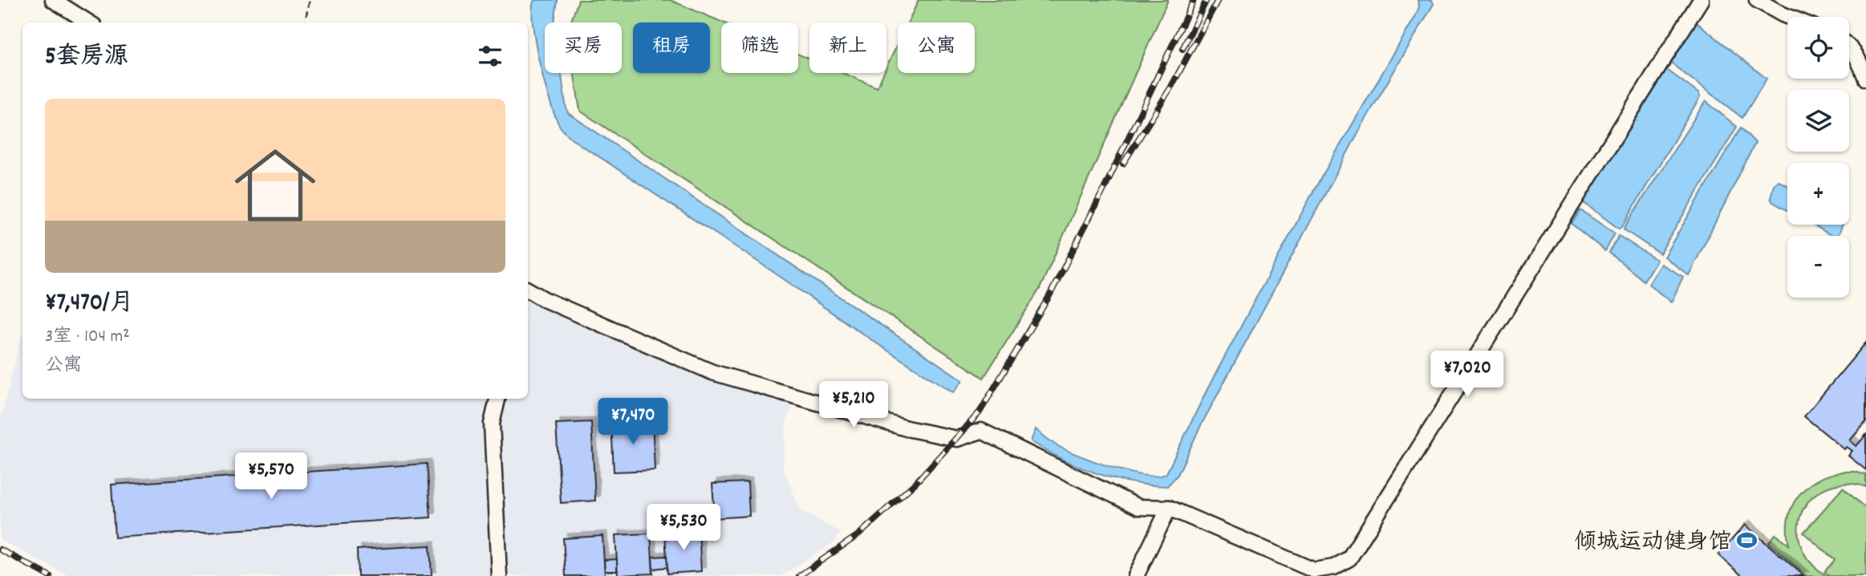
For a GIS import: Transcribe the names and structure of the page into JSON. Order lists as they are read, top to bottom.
{
  "places": {
    "sports": ["倾城运动健身馆"]
  },
  "page": {
    "map_buttons": ["+", "−"],
    "chip": [
      "买房",
      "租房",
      "筛选",
      "新上",
      "公寓"
    ],
    "heading": "5套房源",
    "list": [
      {
        "name": "¥7,470/月",
        "note": "3室 · 104 m² · 公寓"
      }
    ],
    "price": [
      "¥7,020",
      "¥5,210",
      "¥7,470",
      "¥5,570",
      "¥5,530"
    ]
  }
}
